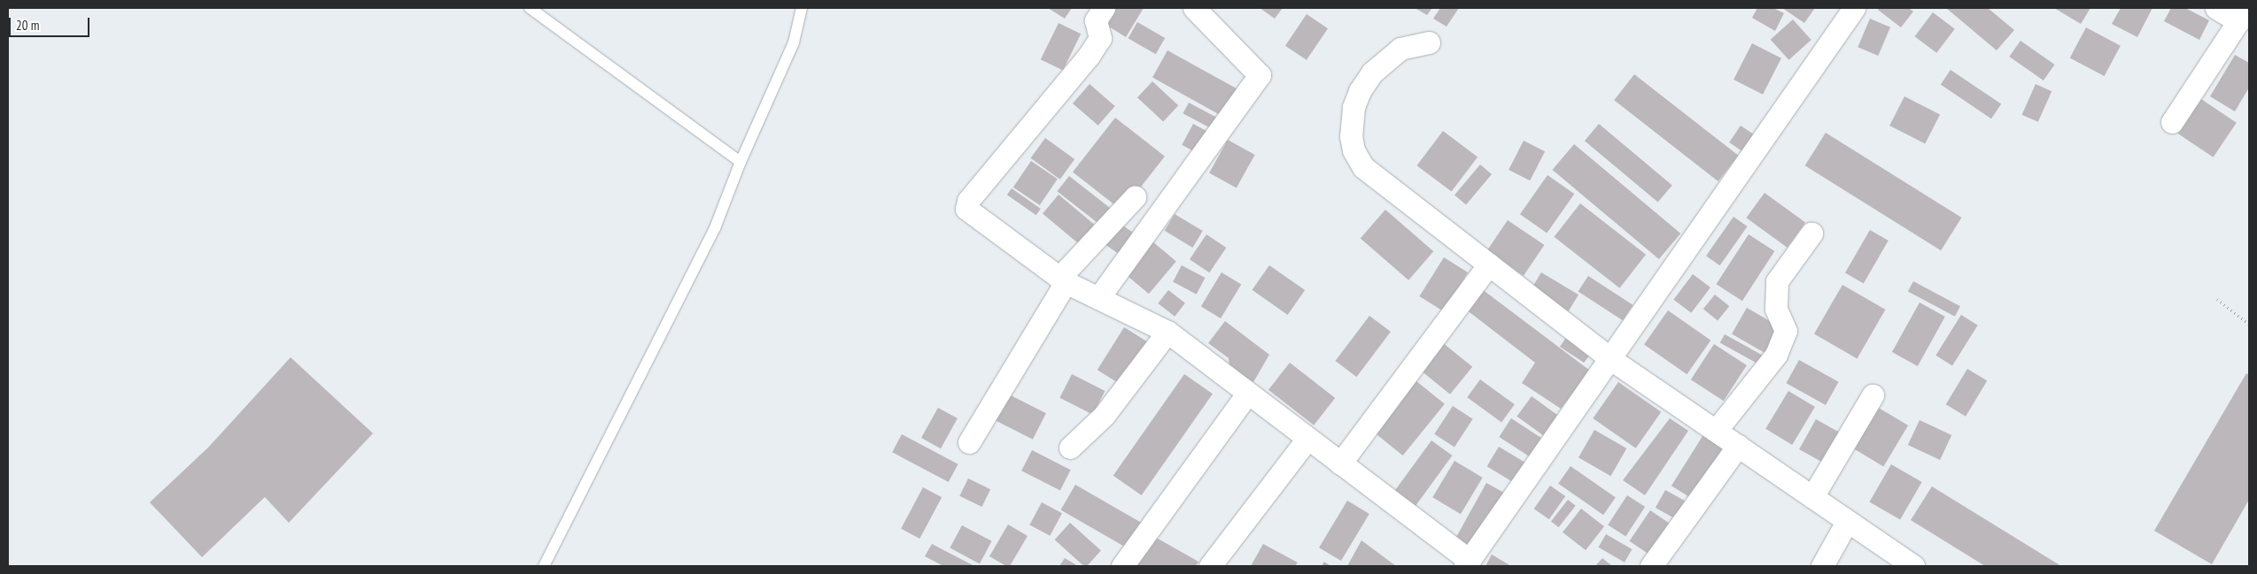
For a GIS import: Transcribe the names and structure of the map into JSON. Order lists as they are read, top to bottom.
{
  "scale_bar": "20 m"
}
